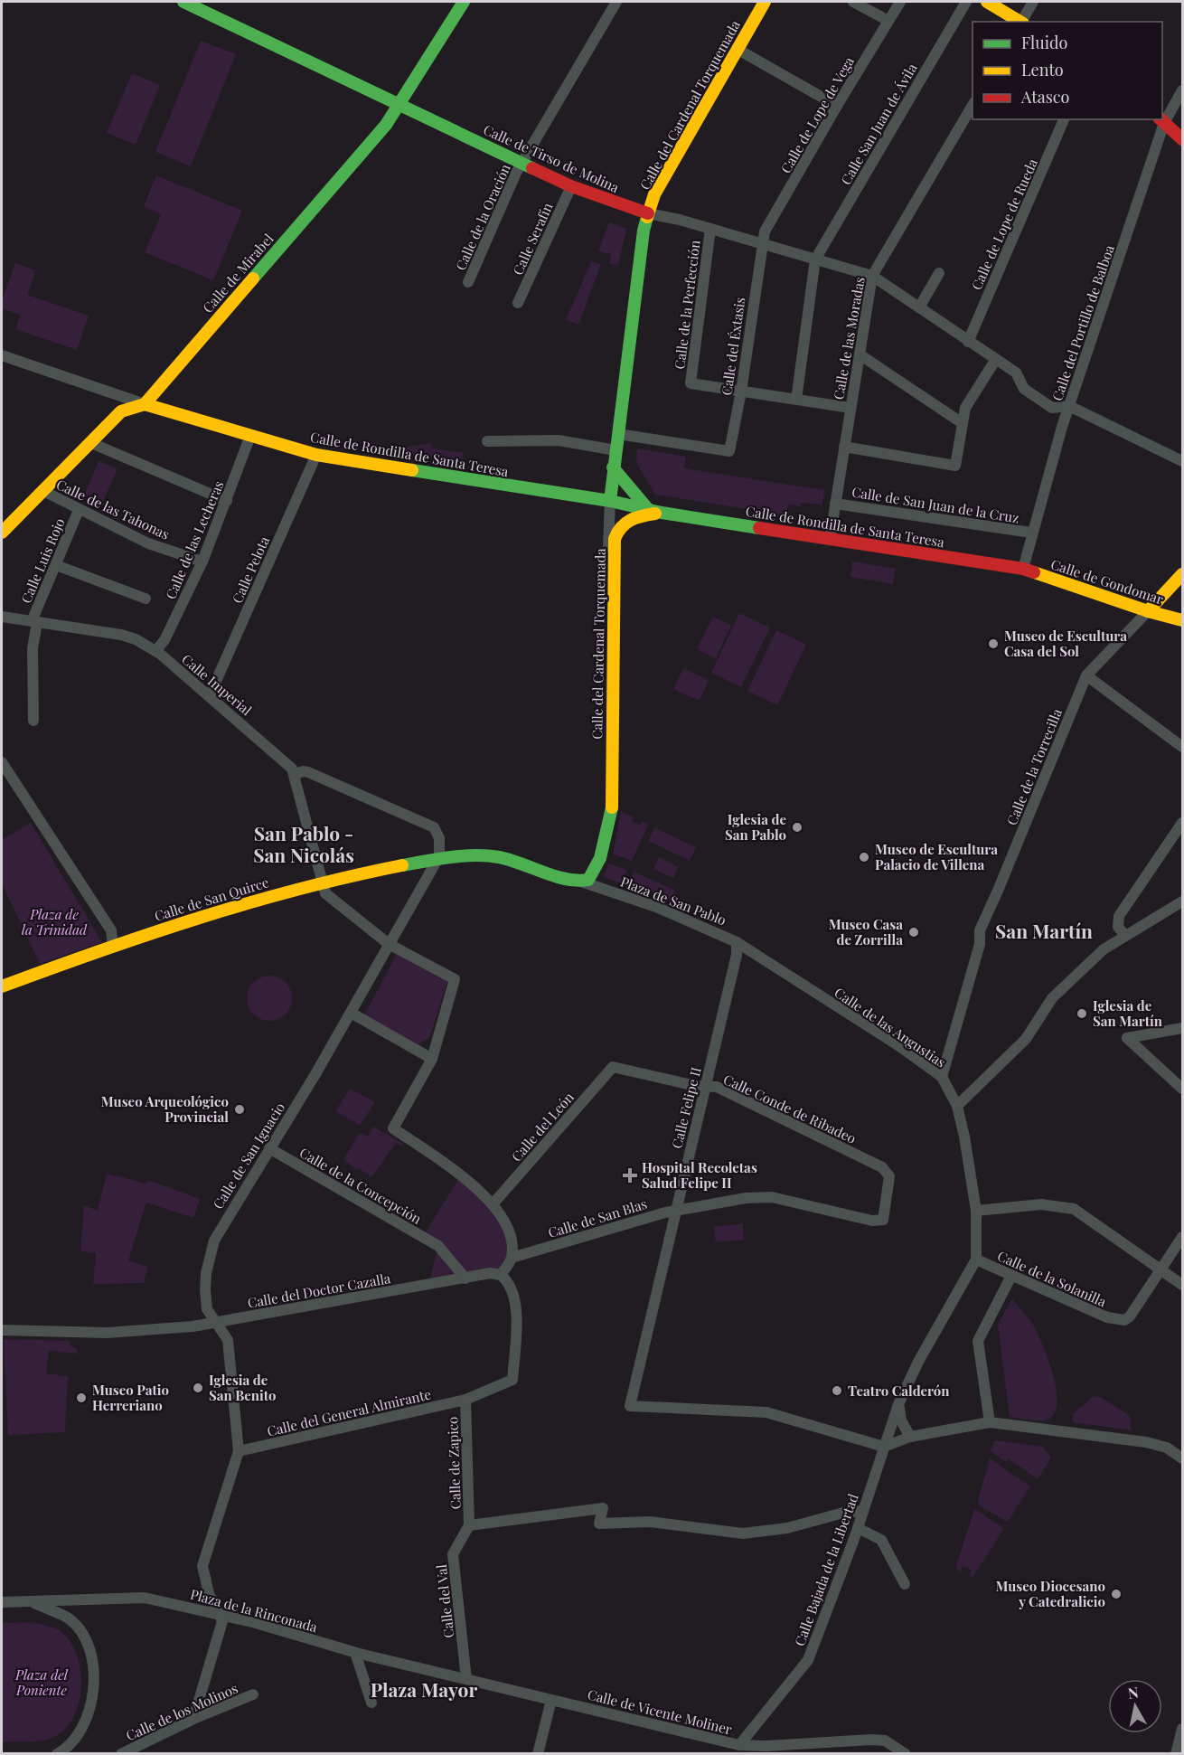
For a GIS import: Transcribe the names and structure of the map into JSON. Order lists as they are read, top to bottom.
{
  "streets": {
    "main road": [
      "Calle del Cardenal Torquemada",
      "Calle de Tirso de Molina",
      "Calle de Mirabel",
      "Calle de Rondilla de Santa Teresa",
      "Calle de Gondomar",
      "Calle de San Quirce",
      "Plaza de San Pablo"
    ],
    "street": [
      "Calle de Lope de Vega",
      "Calle San Juan de Ávila",
      "Calle de la Oración",
      "Calle de Lope de Rueda",
      "Calle Serafín",
      "Calle de la Perfección",
      "Calle del Portillo de Balboa",
      "Calle de las Moradas",
      "Calle del Éxtasis",
      "Calle de San Juan de la Cruz",
      "Calle de las Tahonas",
      "Calle de las Lecheras",
      "Calle Luis Rojo",
      "Calle Pelota",
      "Calle Imperial",
      "Calle de la Torrecilla",
      "Calle de las Angustias",
      "Calle Felipe II",
      "Calle Conde de Ribadeo",
      "Calle del León",
      "Calle de San Ignacio",
      "Calle de la Concepción",
      "Calle de San Blas",
      "Calle de la Solanilla",
      "Calle del Doctor Cazalla",
      "Calle del General Almirante",
      "Calle de Zapico",
      "Calle Bajada de la Libertad",
      "Calle del Val",
      "Plaza de la Rinconada",
      "Calle de los Molinos",
      "Calle de Vicente Moliner"
    ]
  },
  "crossings": [
    ["Calle del Cardenal Torquemada", "Calle de Tirso de Molina"],
    ["Calle del Cardenal Torquemada", "Calle del Éxtasis"],
    ["Calle del Cardenal Torquemada", "Calle de Rondilla de Santa Teresa"],
    ["Calle de Lope de Vega", "Calle de Tirso de Molina"],
    ["Calle de Lope de Vega", "Calle del Éxtasis"],
    ["Calle San Juan de Ávila", "Calle de Tirso de Molina"],
    ["Calle de Tirso de Molina", "Calle de la Oración"],
    ["Calle de Tirso de Molina", "Calle de Lope de Rueda"],
    ["Calle de Tirso de Molina", "Calle Serafín"],
    ["Calle de Tirso de Molina", "Calle de Mirabel"],
    ["Calle de Tirso de Molina", "Calle de la Perfección"],
    ["Calle de Tirso de Molina", "Calle del Portillo de Balboa"],
    ["Calle de Tirso de Molina", "Calle de las Moradas"],
    ["Calle de Tirso de Molina", "Calle del Éxtasis"],
    ["Calle de Mirabel", "Calle de Rondilla de Santa Teresa"],
    ["Calle de Mirabel", "Calle de las Tahonas"],
    ["Calle de la Perfección", "Calle del Éxtasis"],
    ["Calle del Portillo de Balboa", "Calle de Rondilla de Santa Teresa"],
    ["Calle del Portillo de Balboa", "Calle de San Juan de la Cruz"],
    ["Calle del Portillo de Balboa", "Calle de Gondomar"],
    ["Calle de las Moradas", "Calle de Rondilla de Santa Teresa"],
    ["Calle de las Moradas", "Calle de San Juan de la Cruz"],
    ["Calle de Rondilla de Santa Teresa", "Calle de las Lecheras"],
    ["Calle de Rondilla de Santa Teresa", "Calle Pelota"],
    ["Calle de Rondilla de Santa Teresa", "Calle de Gondomar"],
    ["Calle de las Tahonas", "Calle de las Lecheras"],
    ["Calle de las Tahonas", "Calle Luis Rojo"],
    ["Calle de las Lecheras", "Calle Imperial"],
    ["Calle Luis Rojo", "Calle Imperial"],
    ["Calle Pelota", "Calle Imperial"],
    ["Calle de Gondomar", "Calle de la Torrecilla"],
    ["Calle Imperial", "Calle de San Quirce"],
    ["Calle de la Torrecilla", "Calle de las Angustias"],
    ["Calle de San Quirce", "Plaza de San Pablo"],
    ["Plaza de San Pablo", "Calle de las Angustias"],
    ["Plaza de San Pablo", "Calle Felipe II"],
    ["Calle de las Angustias", "Calle Felipe II"],
    ["Calle de las Angustias", "Calle de la Solanilla"],
    ["Calle de las Angustias", "Calle Bajada de la Libertad"],
    ["Calle Felipe II", "Calle Conde de Ribadeo"],
    ["Calle Felipe II", "Calle de San Blas"],
    ["Calle Felipe II", "Calle Bajada de la Libertad"],
    ["Calle Conde de Ribadeo", "Calle del León"],
    ["Calle Conde de Ribadeo", "Calle de San Blas"],
    ["Calle de San Ignacio", "Calle de la Concepción"],
    ["Calle de San Ignacio", "Calle del Doctor Cazalla"],
    ["Calle de San Ignacio", "Calle del General Almirante"],
    ["Calle de la Concepción", "Calle del Doctor Cazalla"],
    ["Calle del Doctor Cazalla", "Calle del General Almirante"],
    ["Calle del General Almirante", "Calle de Zapico"],
    ["Calle de Zapico", "Calle del Val"],
    ["Calle Bajada de la Libertad", "Calle de Vicente Moliner"],
    ["Calle del Val", "Plaza de la Rinconada"],
    ["Calle del Val", "Calle de Vicente Moliner"],
    ["Plaza de la Rinconada", "Calle de Vicente Moliner"]
  ],
  "districts": ["San Pablo - San Nicolás", "San Martín", "Plaza Mayor"],
  "parks": ["Plaza de la Trinidad", "Plaza del Poniente"],
  "places": {
    "other": [
      "Museo de Escultura Casa del Sol",
      "Iglesia de San Pablo",
      "Museo de Escultura Palacio de Villena",
      "Museo Casa de Zorrilla",
      "Iglesia de San Martín",
      "Museo Arqueológico Provincial",
      "Iglesia de San Benito",
      "Teatro Calderón",
      "Museo Patio Herreriano",
      "Museo Diocesano y Catedralicio"
    ],
    "health": ["Hospital Recoletas Salud Felipe II"]
  },
  "legend": ["Fluido", "Lento", "Atasco"],
  "north": "top"
}
